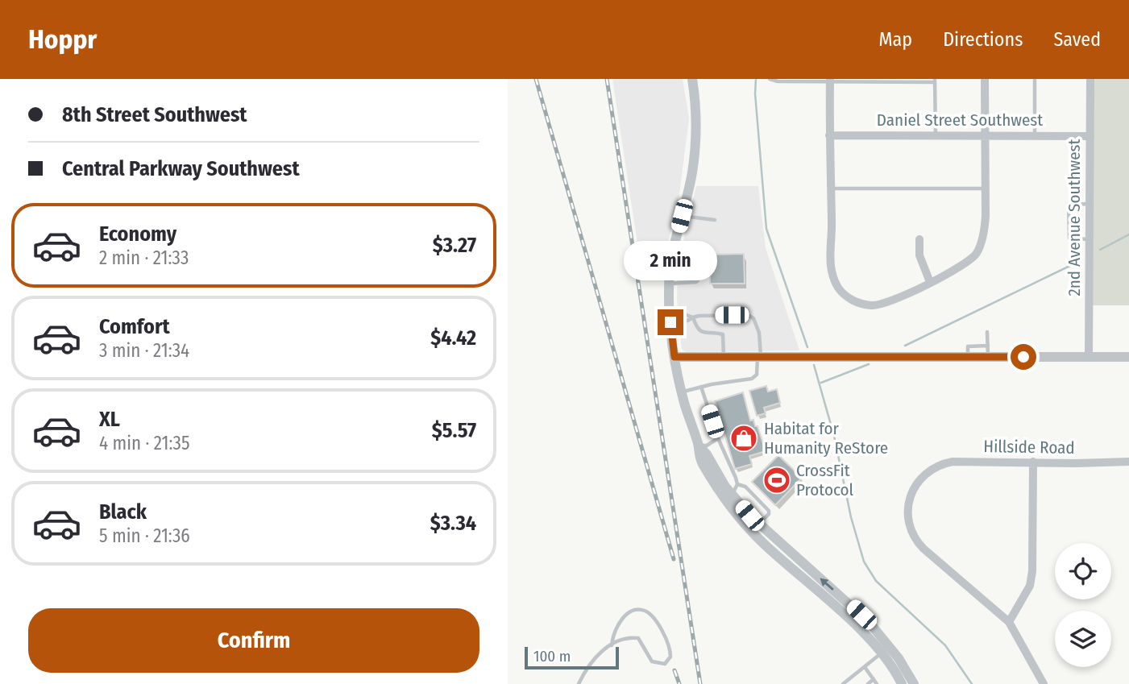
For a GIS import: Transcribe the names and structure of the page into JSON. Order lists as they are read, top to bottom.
{
  "streets": {
    "street": ["Daniel Street Southwest", "2nd Avenue Southwest", "Hillside Road"]
  },
  "crossings": [
    ["Daniel Street Southwest", "2nd Avenue Southwest"]
  ],
  "places": {
    "shop": ["Habitat for Humanity ReStore"],
    "sports": ["CrossFit Protocol"]
  },
  "scale_bar": "100 m",
  "page": {
    "header": "Hoppr",
    "nav": ["Map", "Directions", "Saved"],
    "banner": ["8th Street Southwest", "Central Parkway Southwest"],
    "list": [
      {
        "name": "Economy",
        "note": "2 min · 21:33",
        "value": "$3.27"
      },
      {
        "name": "Comfort",
        "note": "3 min · 21:34",
        "value": "$4.42"
      },
      {
        "name": "XL",
        "note": "4 min · 21:35",
        "value": "$5.57"
      },
      {
        "name": "Black",
        "note": "5 min · 21:36",
        "value": "$3.34"
      }
    ],
    "bubble": "2 min",
    "buttons": "Confirm",
    "scale": "100 m"
  }
}
